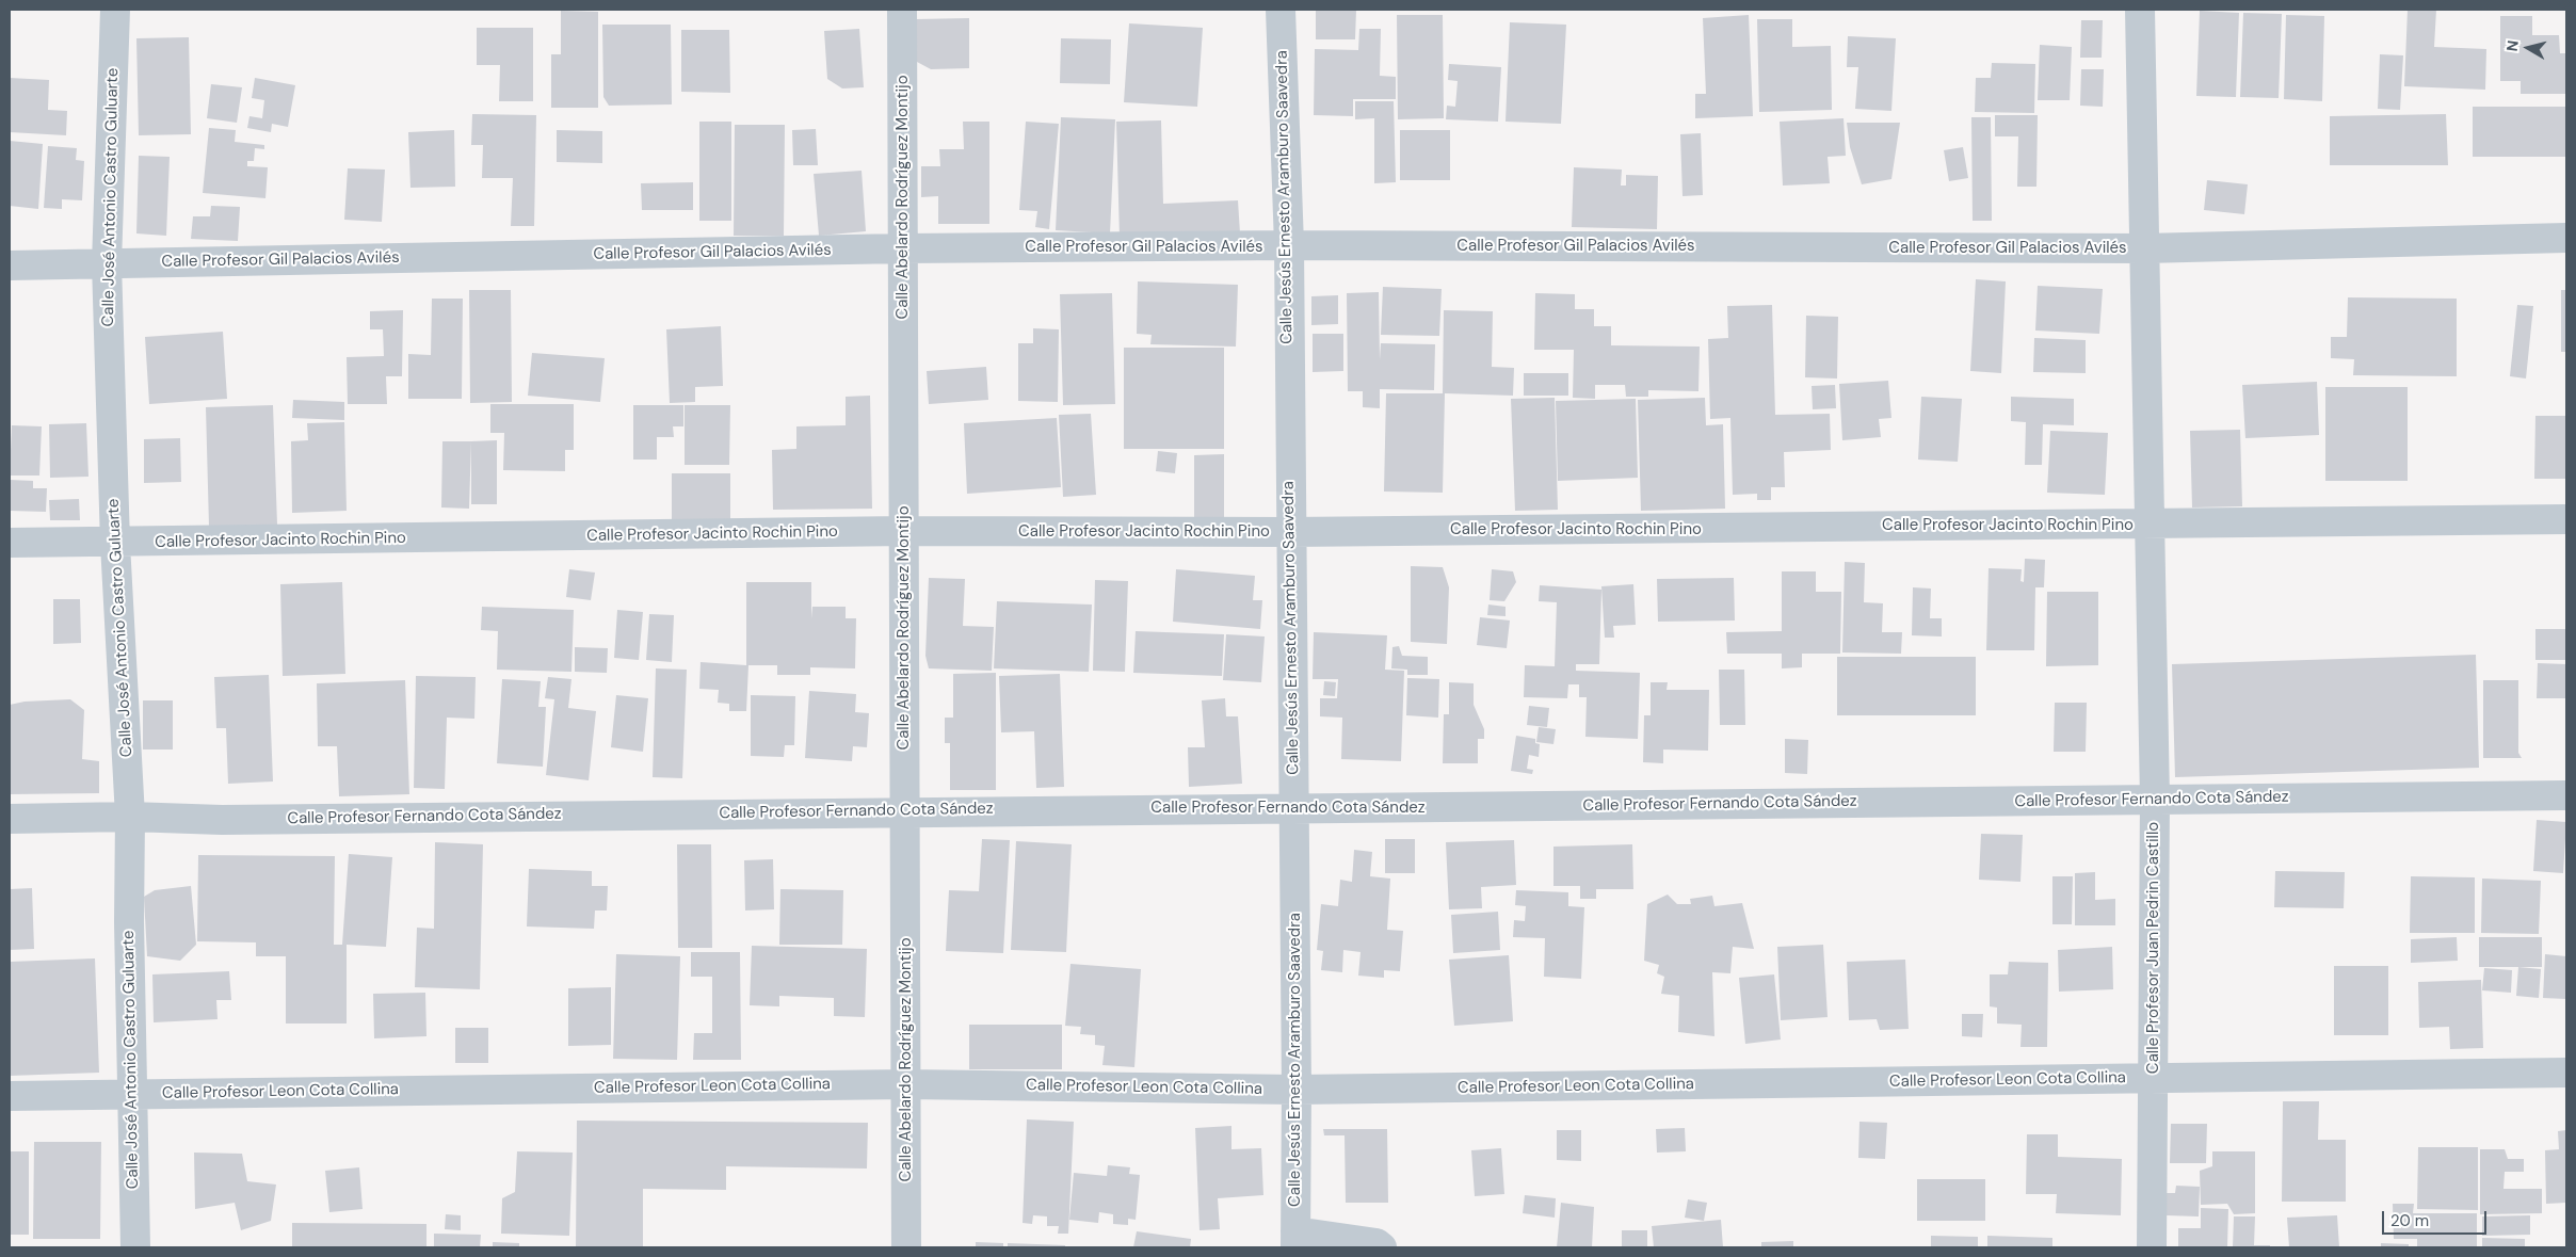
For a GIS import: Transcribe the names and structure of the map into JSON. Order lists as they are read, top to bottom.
{
  "streets": {
    "street": [
      "Calle José Antonio Castro Guluarte",
      "Calle Abelardo Rodríguez Montijo",
      "Calle Jesús Ernesto Aramburo Saavedra",
      "Calle Profesor Gil Palacios Avilés",
      "Calle Profesor Jacinto Rochin Pino",
      "Calle Profesor Fernando Cota Sández",
      "Calle Profesor Juan Pedrin Castillo",
      "Calle Profesor Leon Cota Collina"
    ]
  },
  "crossings": [
    ["Calle José Antonio Castro Guluarte", "Calle Profesor Gil Palacios Avilés"],
    ["Calle José Antonio Castro Guluarte", "Calle Profesor Jacinto Rochin Pino"],
    ["Calle José Antonio Castro Guluarte", "Calle Profesor Fernando Cota Sández"],
    ["Calle José Antonio Castro Guluarte", "Calle Profesor Leon Cota Collina"],
    ["Calle Abelardo Rodríguez Montijo", "Calle Profesor Gil Palacios Avilés"],
    ["Calle Abelardo Rodríguez Montijo", "Calle Profesor Jacinto Rochin Pino"],
    ["Calle Abelardo Rodríguez Montijo", "Calle Profesor Fernando Cota Sández"],
    ["Calle Abelardo Rodríguez Montijo", "Calle Profesor Leon Cota Collina"],
    ["Calle Jesús Ernesto Aramburo Saavedra", "Calle Profesor Gil Palacios Avilés"],
    ["Calle Jesús Ernesto Aramburo Saavedra", "Calle Profesor Jacinto Rochin Pino"],
    ["Calle Jesús Ernesto Aramburo Saavedra", "Calle Profesor Fernando Cota Sández"],
    ["Calle Jesús Ernesto Aramburo Saavedra", "Calle Profesor Leon Cota Collina"],
    ["Calle Profesor Gil Palacios Avilés", "Calle Profesor Juan Pedrin Castillo"],
    ["Calle Profesor Jacinto Rochin Pino", "Calle Profesor Juan Pedrin Castillo"],
    ["Calle Profesor Fernando Cota Sández", "Calle Profesor Juan Pedrin Castillo"],
    ["Calle Profesor Juan Pedrin Castillo", "Calle Profesor Leon Cota Collina"]
  ],
  "scale_bar": "20 m",
  "north": "left"
}
